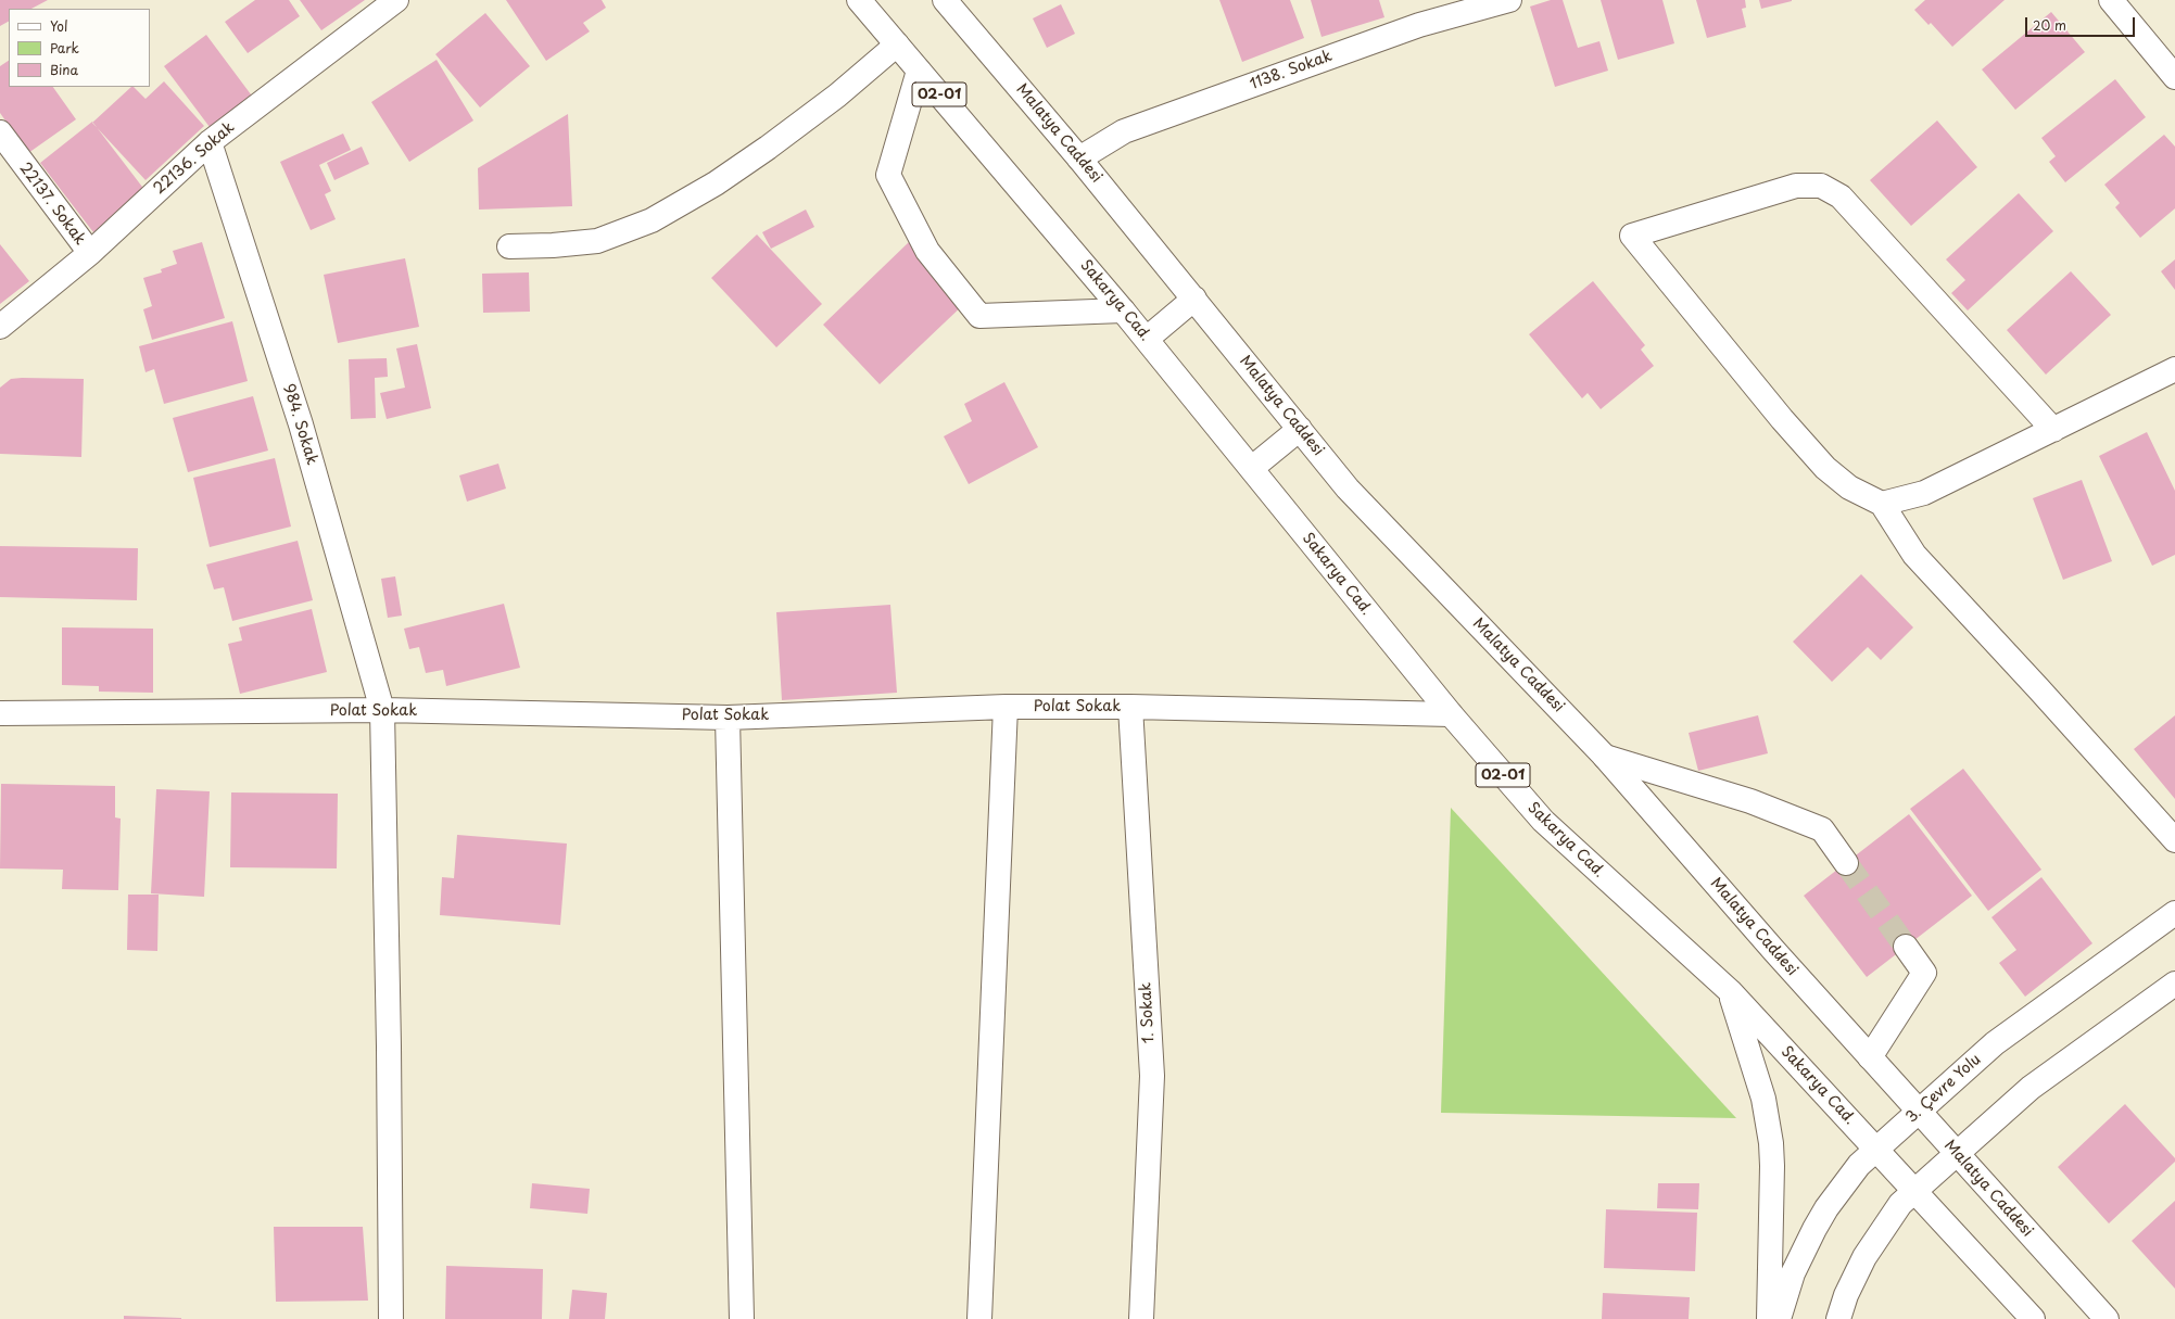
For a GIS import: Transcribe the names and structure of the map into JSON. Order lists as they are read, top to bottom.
{
  "streets": {
    "street": [
      "1138. Sokak",
      "02-01",
      "Malatya Caddesi",
      "22136. Sokak",
      "22137. Sokak",
      "Sakarya Cad.",
      "984. Sokak",
      "Polat Sokak",
      "1. Sokak",
      "3. Çevre Yolu"
    ]
  },
  "crossings": [
    ["1138. Sokak", "Malatya Caddesi"],
    ["02-01", "Sakarya Cad."],
    ["Malatya Caddesi", "3. Çevre Yolu"],
    ["22136. Sokak", "22137. Sokak"],
    ["22136. Sokak", "984. Sokak"],
    ["Sakarya Cad.", "Polat Sokak"],
    ["Sakarya Cad.", "3. Çevre Yolu"],
    ["984. Sokak", "Polat Sokak"],
    ["Polat Sokak", "1. Sokak"]
  ],
  "legend": ["Yol", "Park", "Bina"],
  "scale_bar": "20 m"
}
